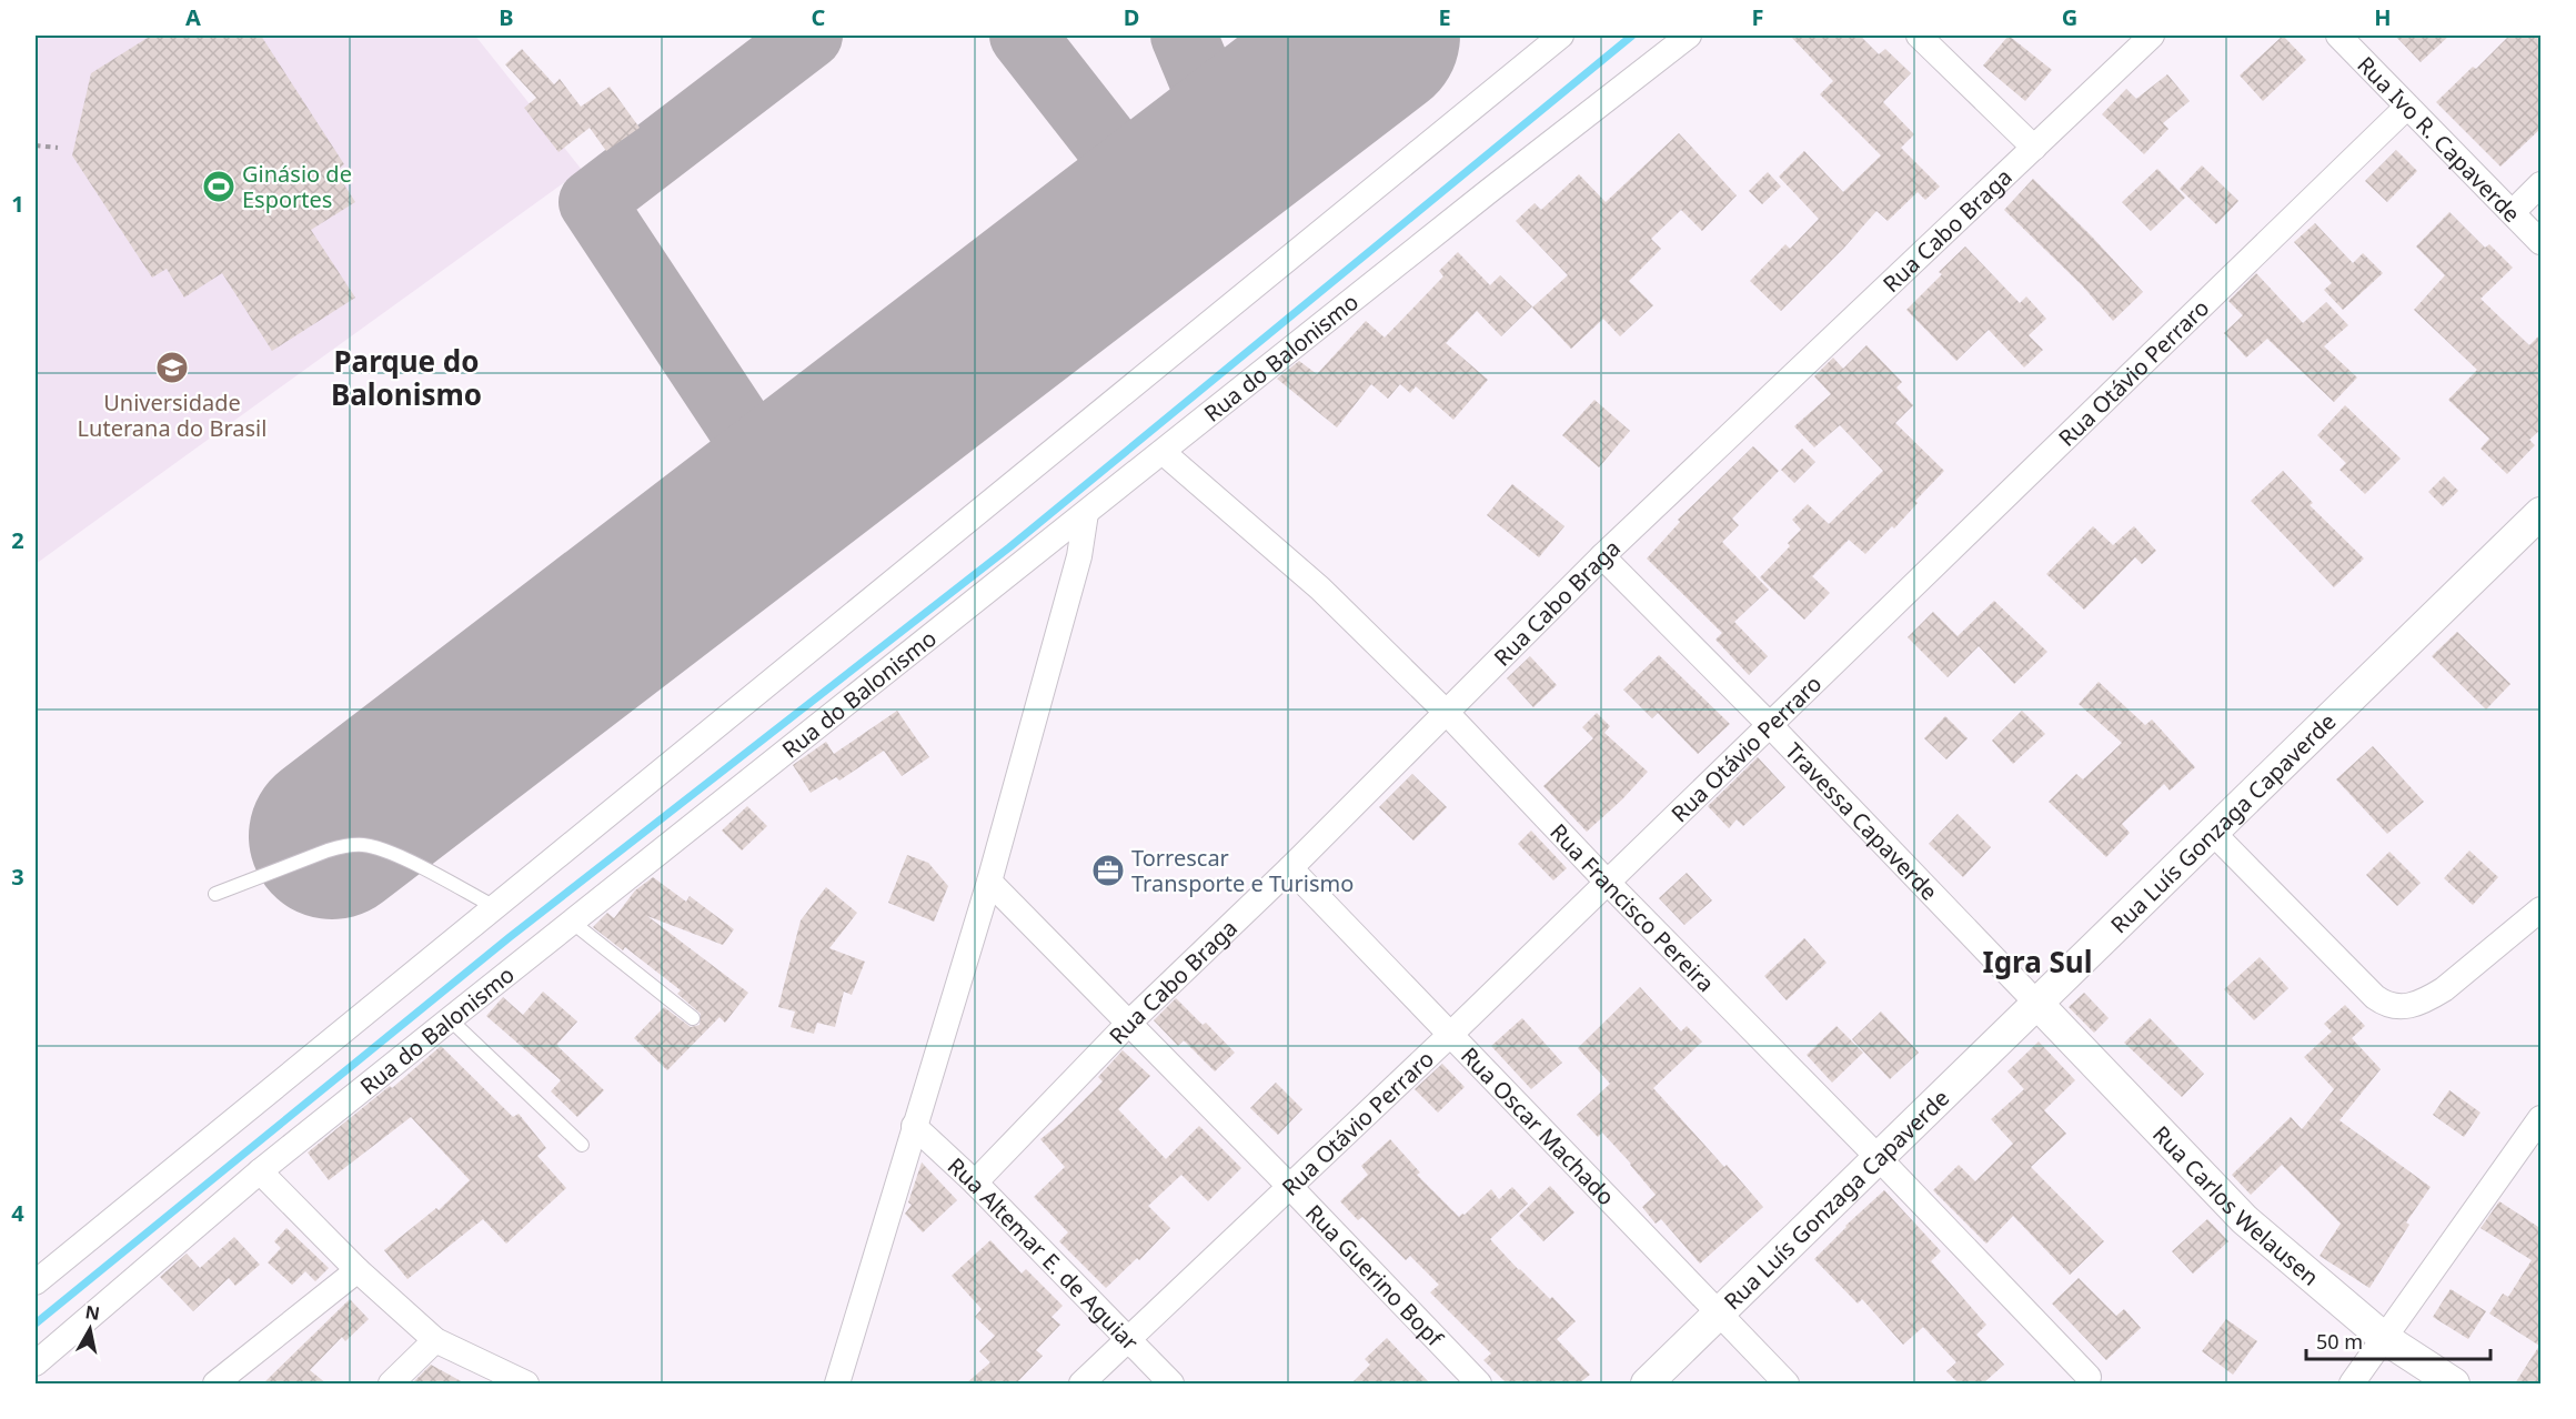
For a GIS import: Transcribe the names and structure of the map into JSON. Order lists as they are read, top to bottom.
{
  "streets": {
    "street": [
      "Rua Ivo R. Capaverde",
      "Rua Cabo Braga",
      "Rua do Balonismo",
      "Rua Otávio Perraro",
      "Travessa Capaverde",
      "Rua Luís Gonzaga Capaverde",
      "Rua Francisco Pereira",
      "Rua Oscar Machado",
      "Rua Carlos Welausen",
      "Rua Altemar E. de Aguiar",
      "Rua Guerino Bopf"
    ]
  },
  "crossings": [
    ["Rua Ivo R. Capaverde", "Rua Otávio Perraro"],
    ["Rua Cabo Braga", "Travessa Capaverde"],
    ["Rua Cabo Braga", "Rua Francisco Pereira"],
    ["Rua Cabo Braga", "Rua Oscar Machado"],
    ["Rua Cabo Braga", "Rua Altemar E. de Aguiar"],
    ["Rua Cabo Braga", "Rua Guerino Bopf"],
    ["Rua do Balonismo", "Rua Francisco Pereira"],
    ["Rua Otávio Perraro", "Travessa Capaverde"],
    ["Rua Otávio Perraro", "Rua Francisco Pereira"],
    ["Rua Otávio Perraro", "Rua Oscar Machado"],
    ["Rua Otávio Perraro", "Rua Altemar E. de Aguiar"],
    ["Rua Otávio Perraro", "Rua Guerino Bopf"],
    ["Travessa Capaverde", "Rua Luís Gonzaga Capaverde"],
    ["Travessa Capaverde", "Rua Carlos Welausen"],
    ["Rua Luís Gonzaga Capaverde", "Rua Francisco Pereira"],
    ["Rua Luís Gonzaga Capaverde", "Rua Oscar Machado"],
    ["Rua Luís Gonzaga Capaverde", "Rua Carlos Welausen"]
  ],
  "districts": ["Parque do Balonismo", "Igra Sul"],
  "places": {
    "sports": ["Ginásio de Esportes"],
    "school or university": ["Universidade Luterana do Brasil"],
    "office": ["Torrescar Transporte e Turismo"]
  },
  "scale_bar": "50 m",
  "north": "top",
  "grid": {
    "columns": [
      "A",
      "B",
      "C",
      "D",
      "E",
      "F",
      "G",
      "H"
    ],
    "rows": [
      "1",
      "2",
      "3",
      "4"
    ]
  }
}
